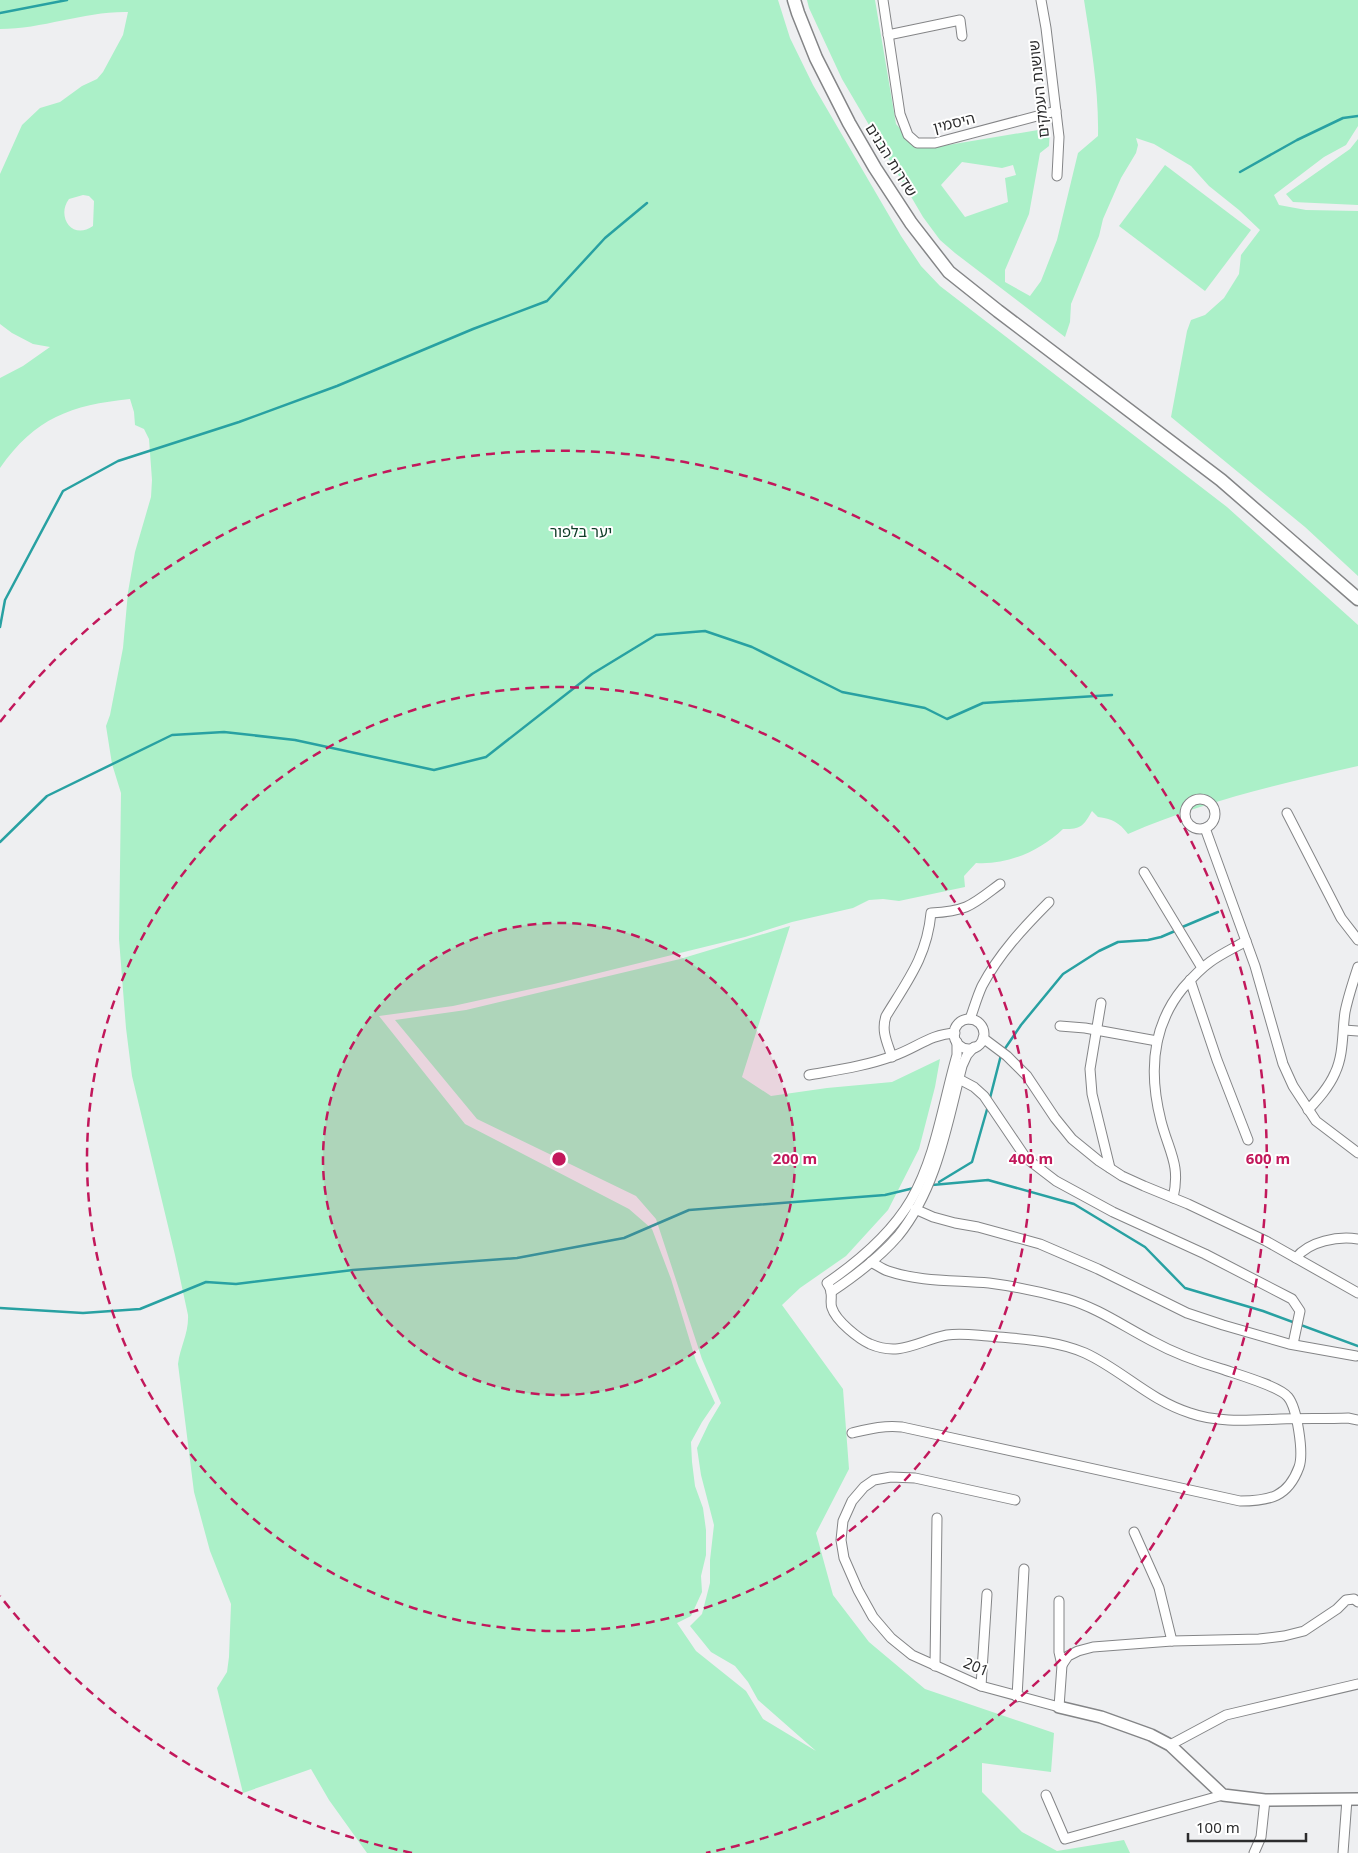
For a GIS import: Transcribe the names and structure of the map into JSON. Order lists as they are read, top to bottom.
{
  "streets": {
    "main road": ["שדרות הבנים"],
    "street": ["שושנת העמקים", "היסמין", "201"]
  },
  "crossings": [
    ["שושנת העמקים", "היסמין"]
  ],
  "parks": ["יער בלפור"],
  "scale_bar": "100 m",
  "rings": ["200 m", "400 m", "600 m"]
}
